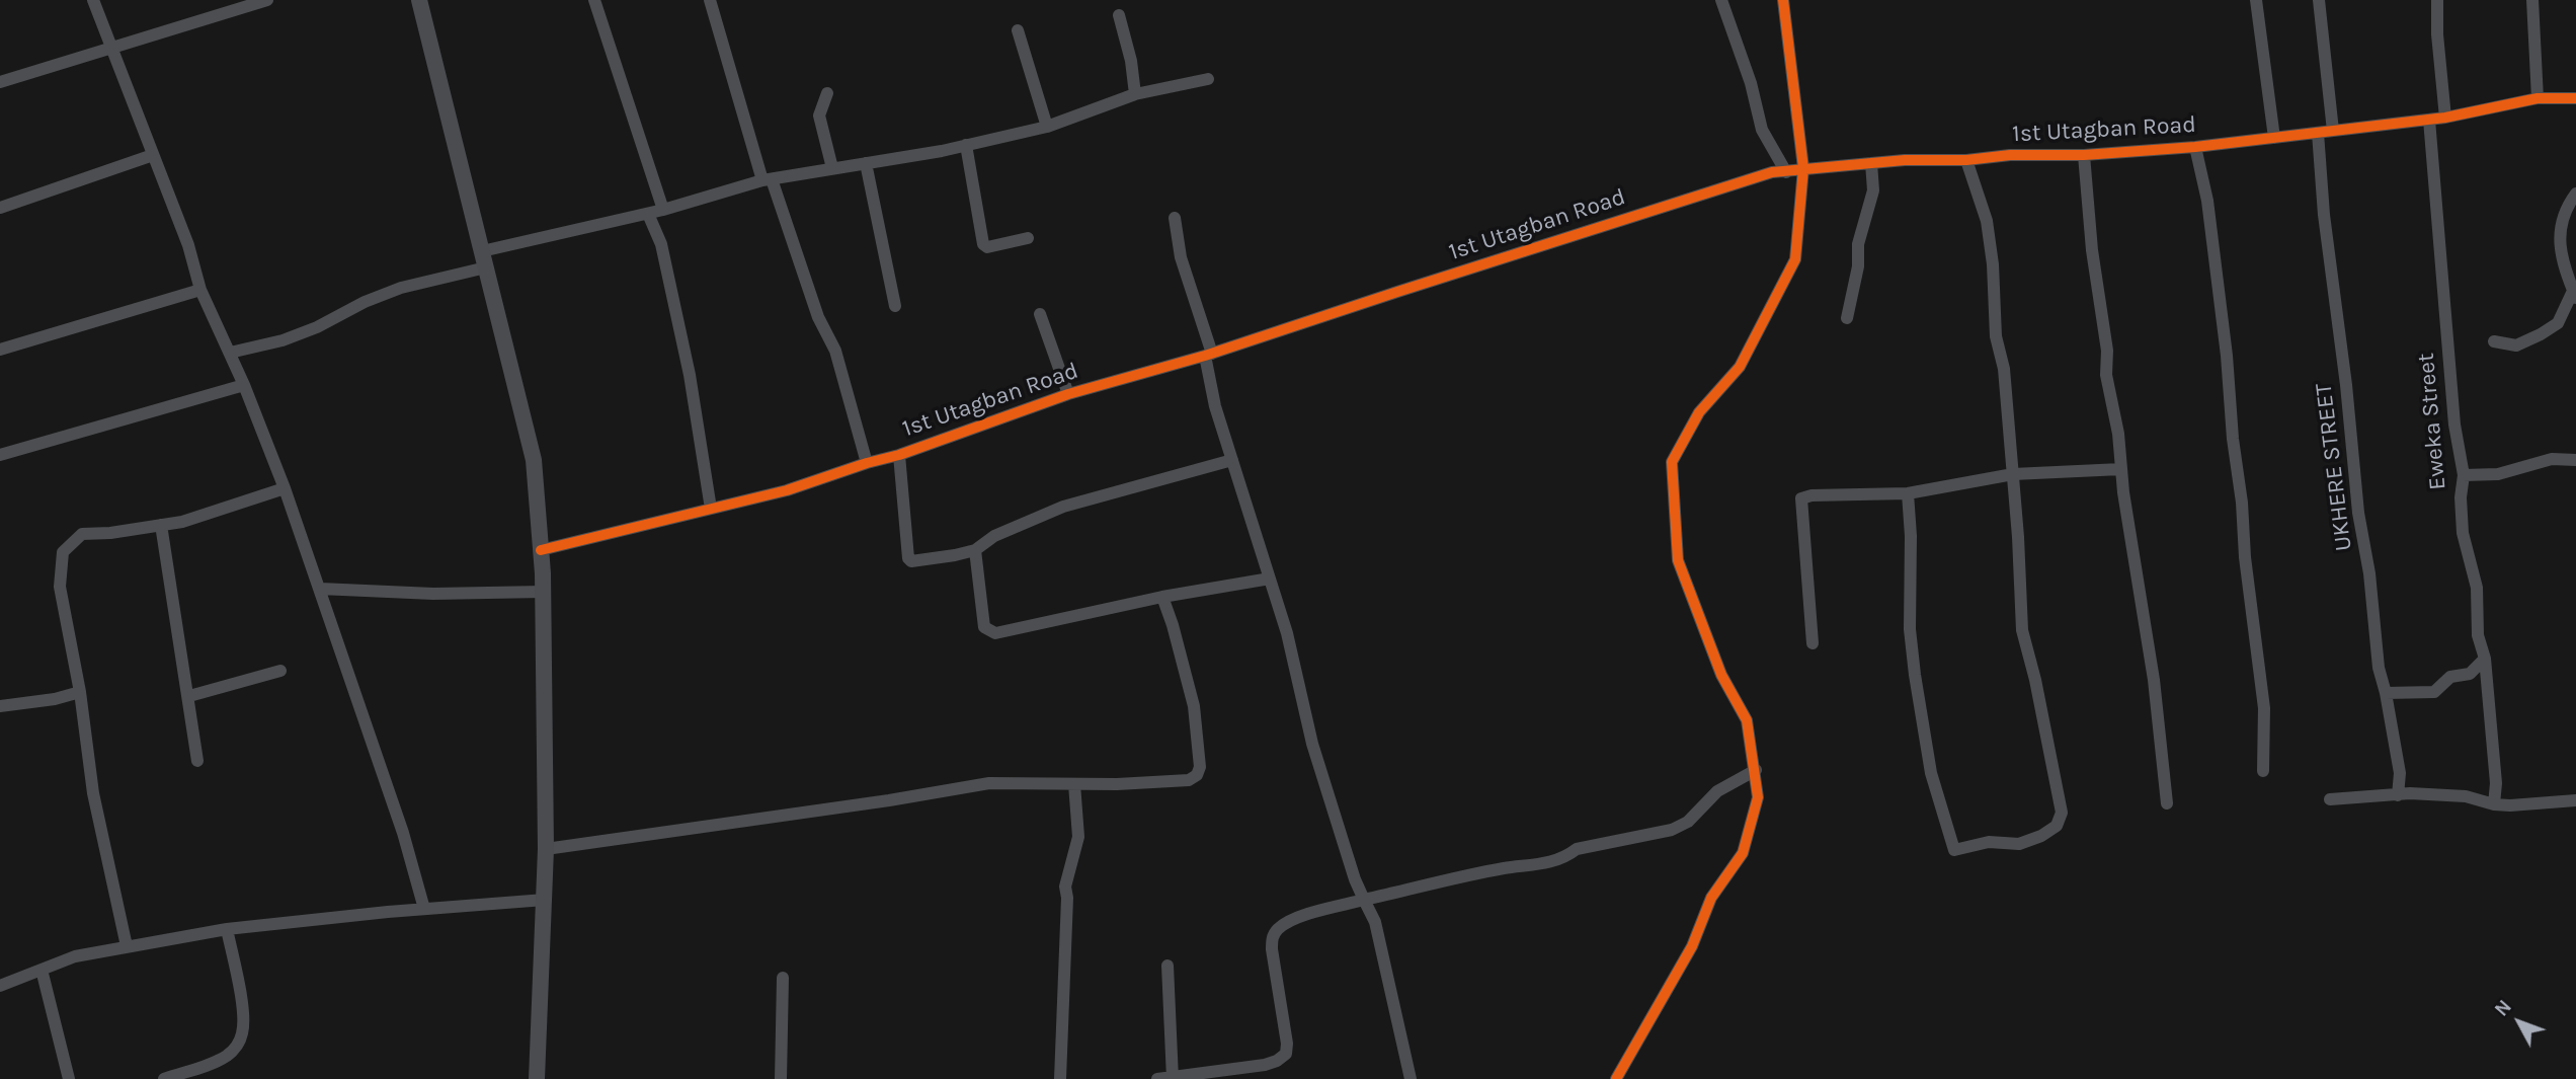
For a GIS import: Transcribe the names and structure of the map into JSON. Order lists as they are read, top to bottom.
{
  "streets": {
    "street": ["1st Utagban Road", "Eweka Street", "UKHERE STREET"]
  },
  "crossings": [
    ["1st Utagban Road", "Eweka Street"],
    ["1st Utagban Road", "UKHERE STREET"]
  ],
  "north": "top left"
}
